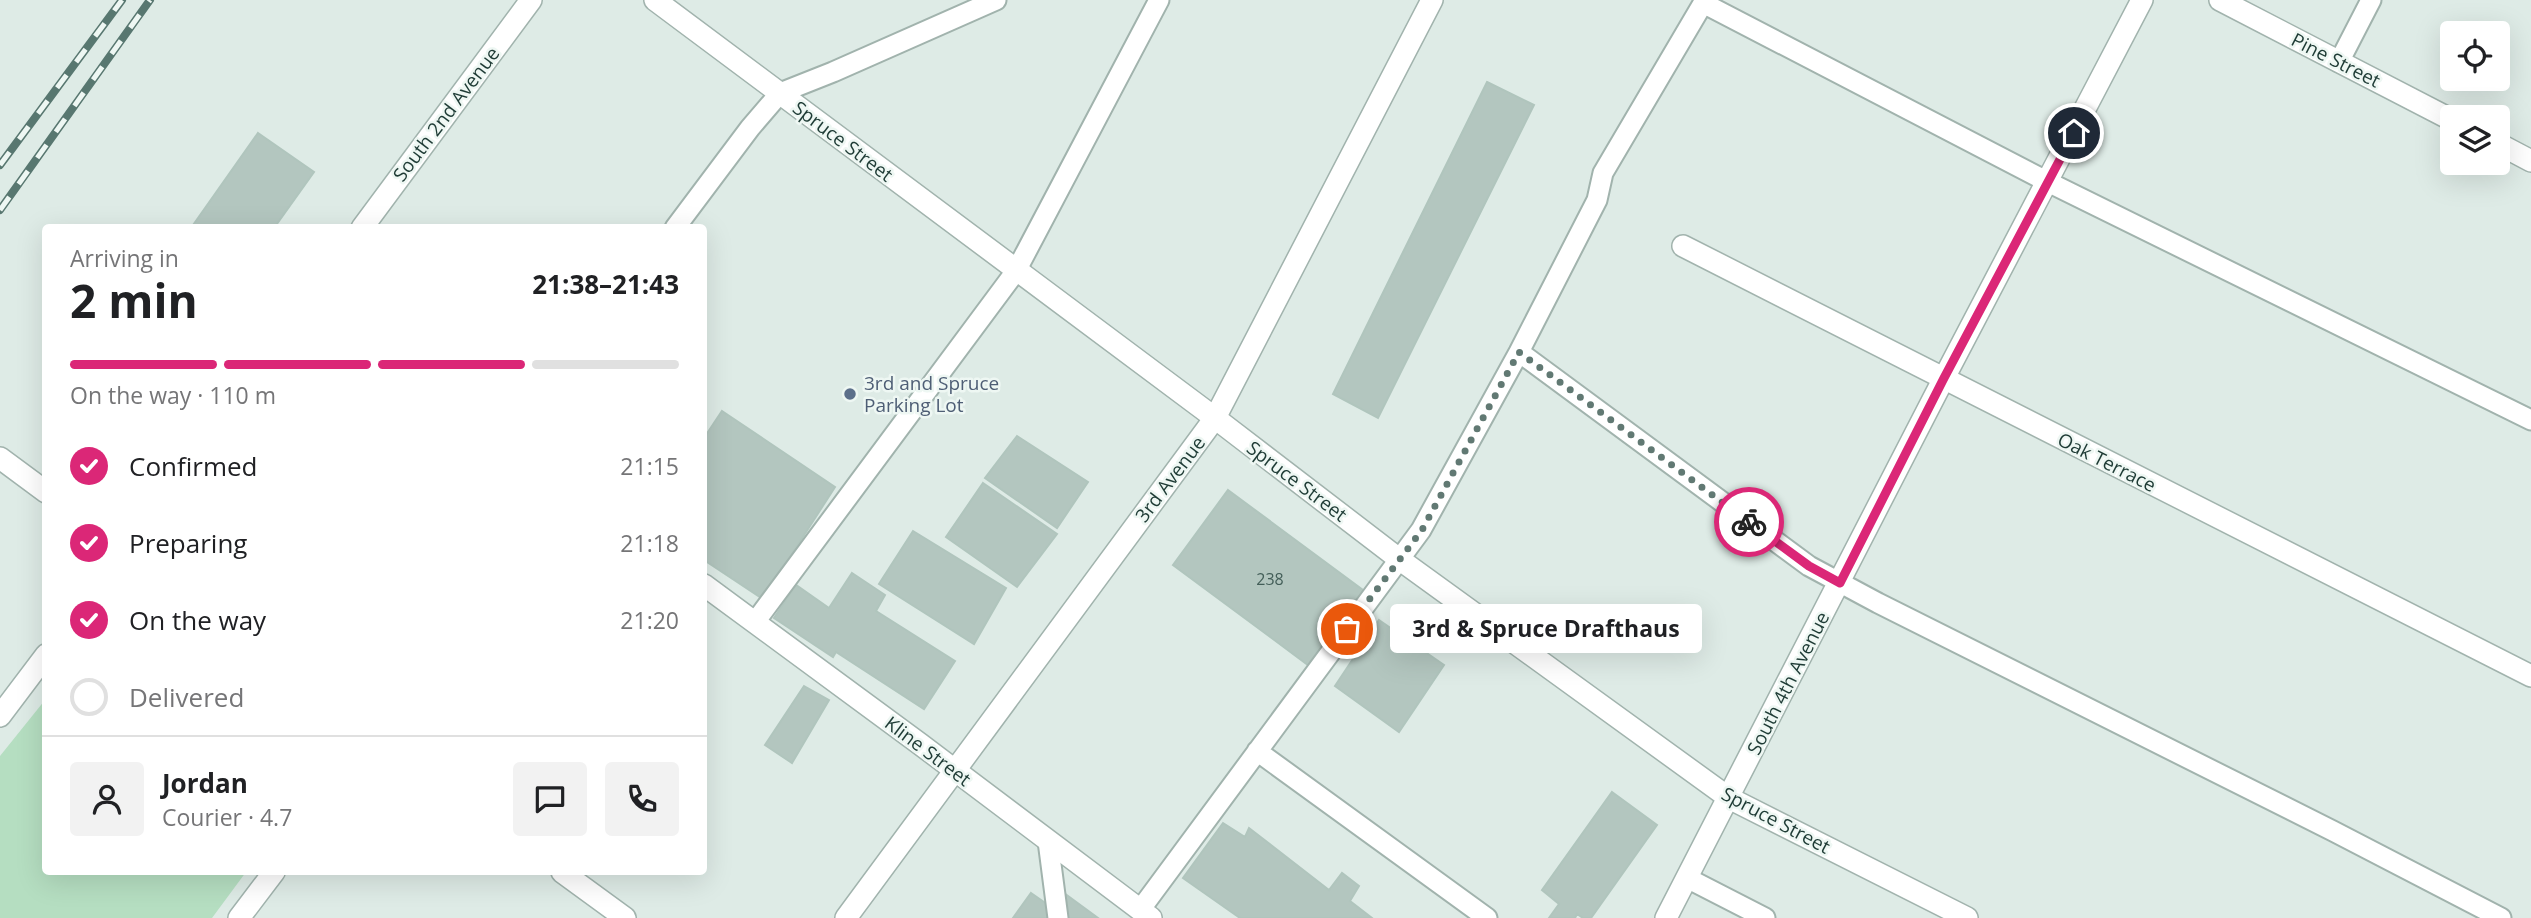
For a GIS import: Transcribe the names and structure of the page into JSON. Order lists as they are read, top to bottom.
{
  "streets": {
    "street": [
      "Pine Street",
      "South 2nd Avenue",
      "Spruce Street",
      "Oak Terrace",
      "3rd Avenue",
      "South 4th Avenue",
      "Kline Street"
    ]
  },
  "crossings": [
    ["Spruce Street", "3rd Avenue"],
    ["Spruce Street", "South 4th Avenue"],
    ["Oak Terrace", "South 4th Avenue"],
    ["3rd Avenue", "Kline Street"]
  ],
  "places": ["3rd and Spruce Parking Lot", "3rd & Spruce Drafthaus"],
  "house_numbers": ["238"],
  "page": {
    "heading": ["2 min", "Arriving in", "21:38–21:43"],
    "panel": ["Jordan", "Courier · 4.7"],
    "bar": "On the way · 110 m",
    "list": [
      ["Confirmed", "21:15"],
      ["Preparing", "21:18"],
      ["On the way", "21:20"],
      "Delivered"
    ],
    "bubble": "3rd & Spruce Drafthaus"
  }
}
